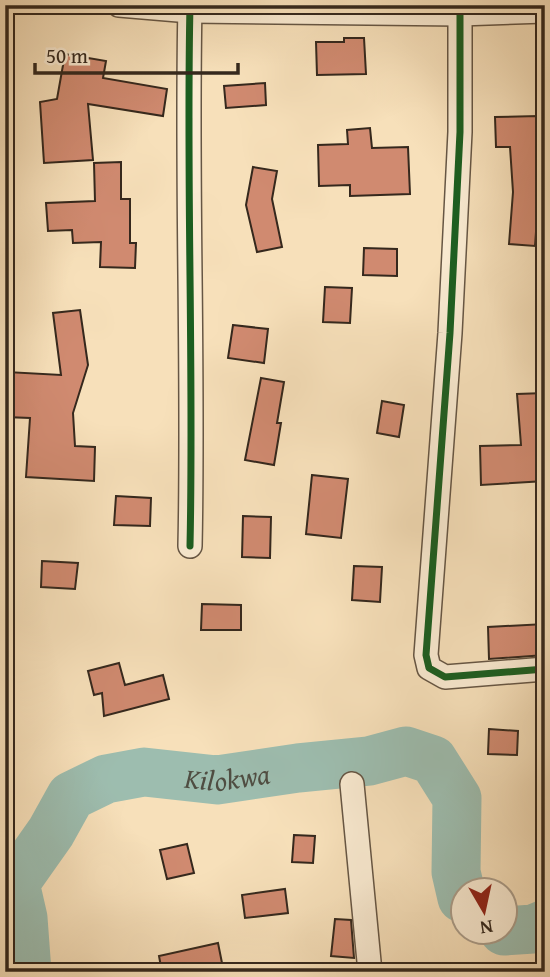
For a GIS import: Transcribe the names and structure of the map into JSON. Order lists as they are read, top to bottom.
{
  "water": ["Kilokwa"],
  "scale_bar": "50 m",
  "north": "bottom"
}
